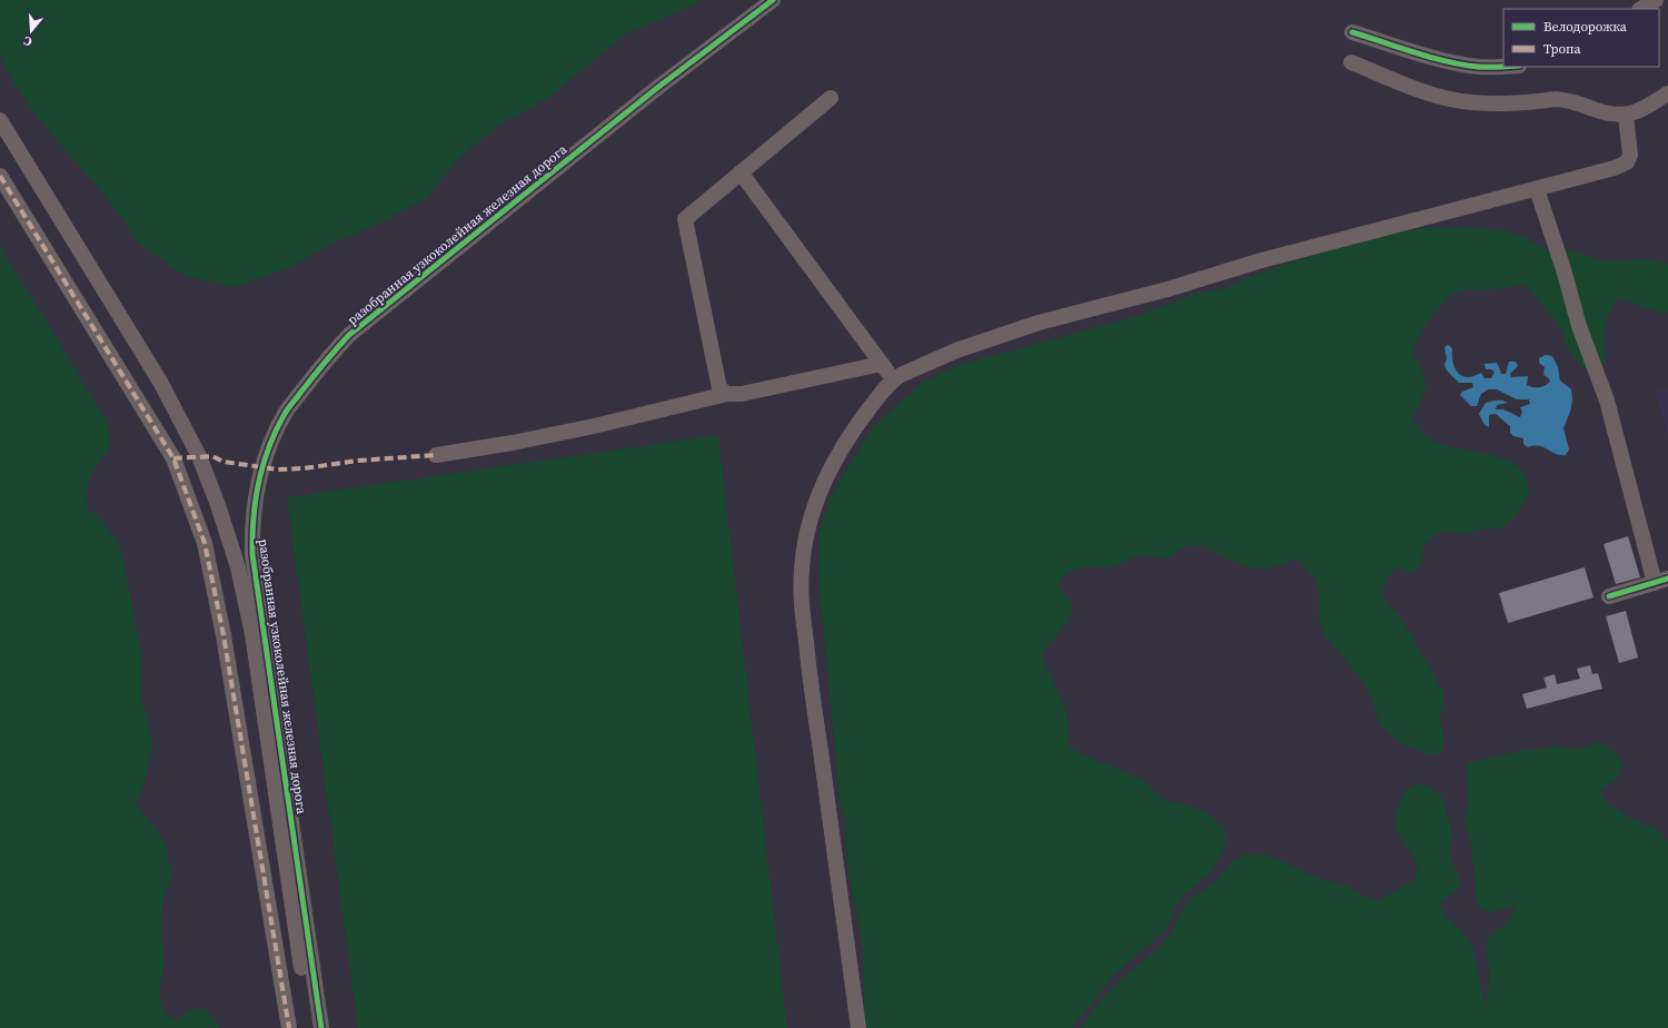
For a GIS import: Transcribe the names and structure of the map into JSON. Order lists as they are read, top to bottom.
{
  "streets": {
    "street": ["разобранная узкоколейная железная дорога"]
  },
  "legend": ["Велодорожка", "Тропа"],
  "north": "bottom"
}
